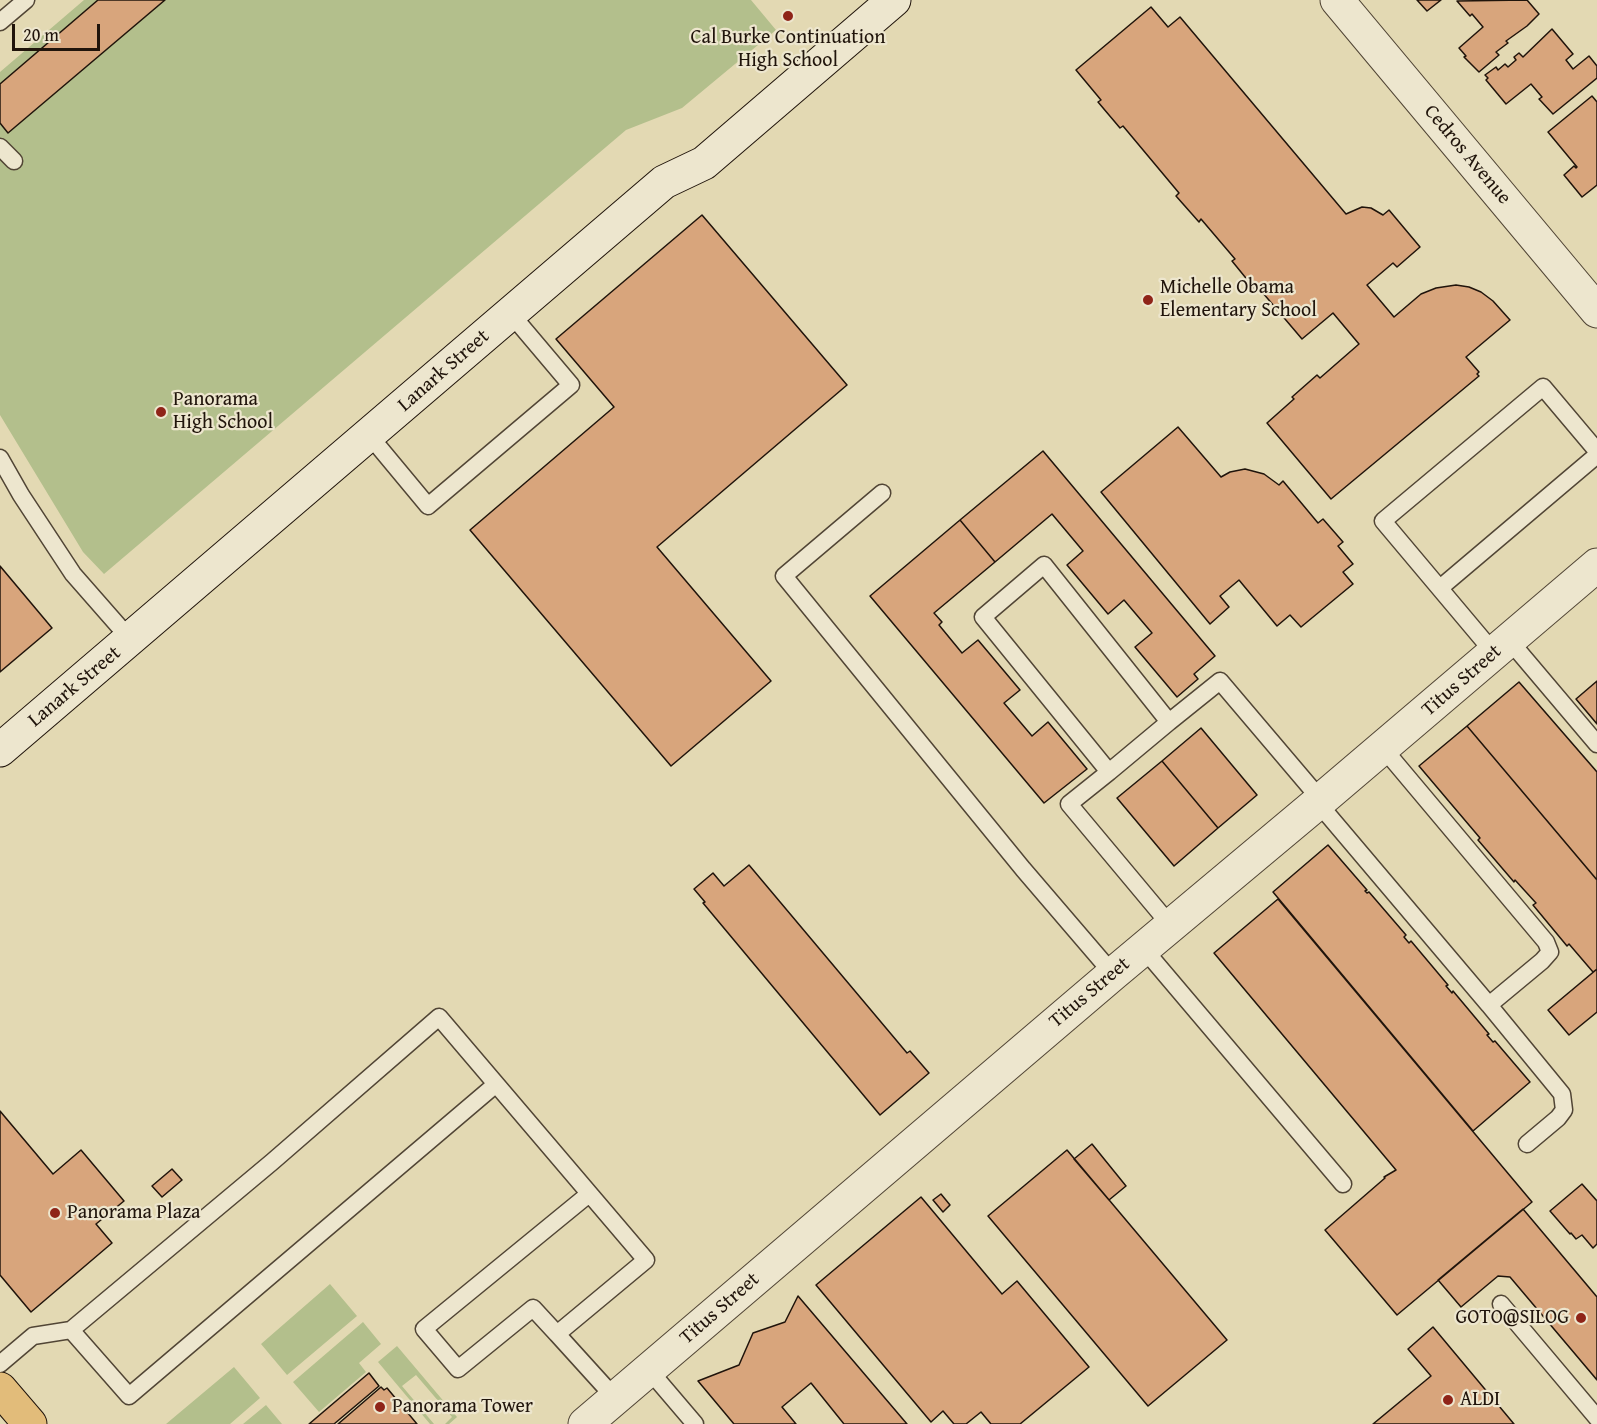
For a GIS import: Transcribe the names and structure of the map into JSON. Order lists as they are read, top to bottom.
{
  "streets": {
    "street": ["Cedros Avenue", "Lanark Street", "Titus Street"]
  },
  "places": [
    "Cal Burke Continuation High School",
    "Michelle Obama Elementary School",
    "Panorama High School",
    "Panorama Plaza",
    "GOTO@SILOG",
    "ALDI",
    "Panorama Tower"
  ],
  "scale_bar": "20 m"
}
